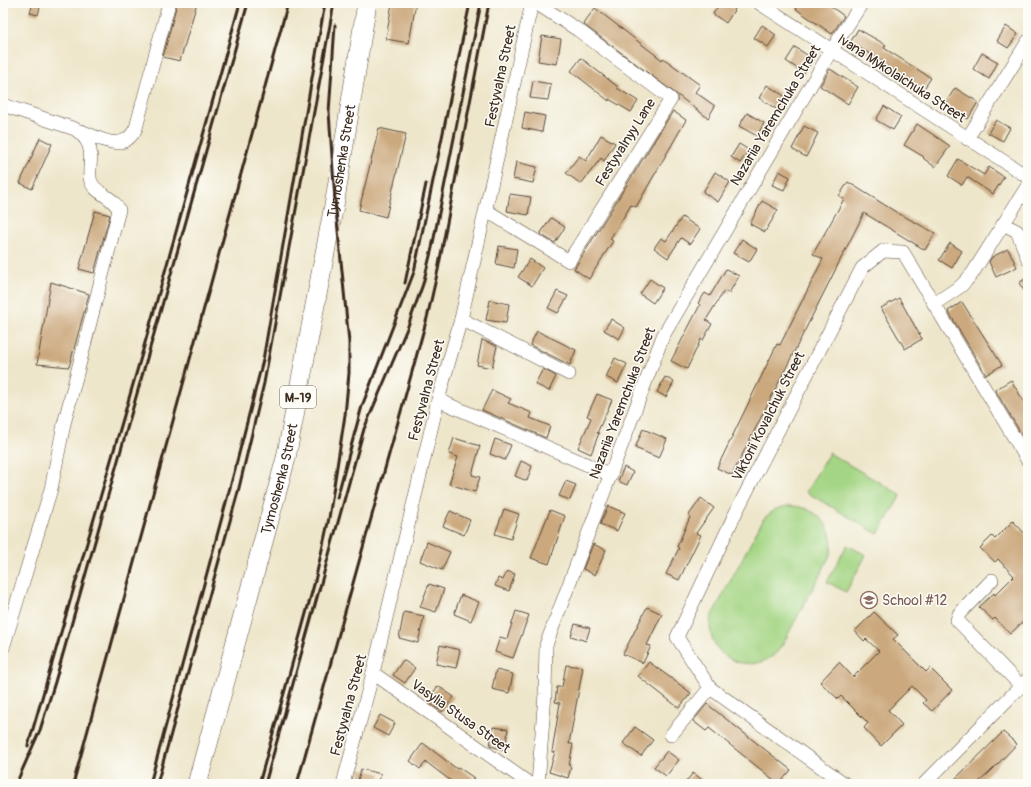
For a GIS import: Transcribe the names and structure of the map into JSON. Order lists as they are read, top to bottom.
{
  "streets": {
    "highway": ["Tymoshenka Street", "М-19"],
    "street": [
      "Festyvalna Street",
      "Ivana Mykolaichuka Street",
      "Nazariia Yaremchuka Street",
      "Festyvalnyy Lane",
      "Viktorii Kovalchuk Street",
      "Vasylia Stusa Street"
    ]
  },
  "crossings": [
    ["Festyvalna Street", "Festyvalnyy Lane"],
    ["Festyvalna Street", "Vasylia Stusa Street"],
    ["Ivana Mykolaichuka Street", "Nazariia Yaremchuka Street"]
  ],
  "places": {
    "school or university": ["School #12"]
  }
}
